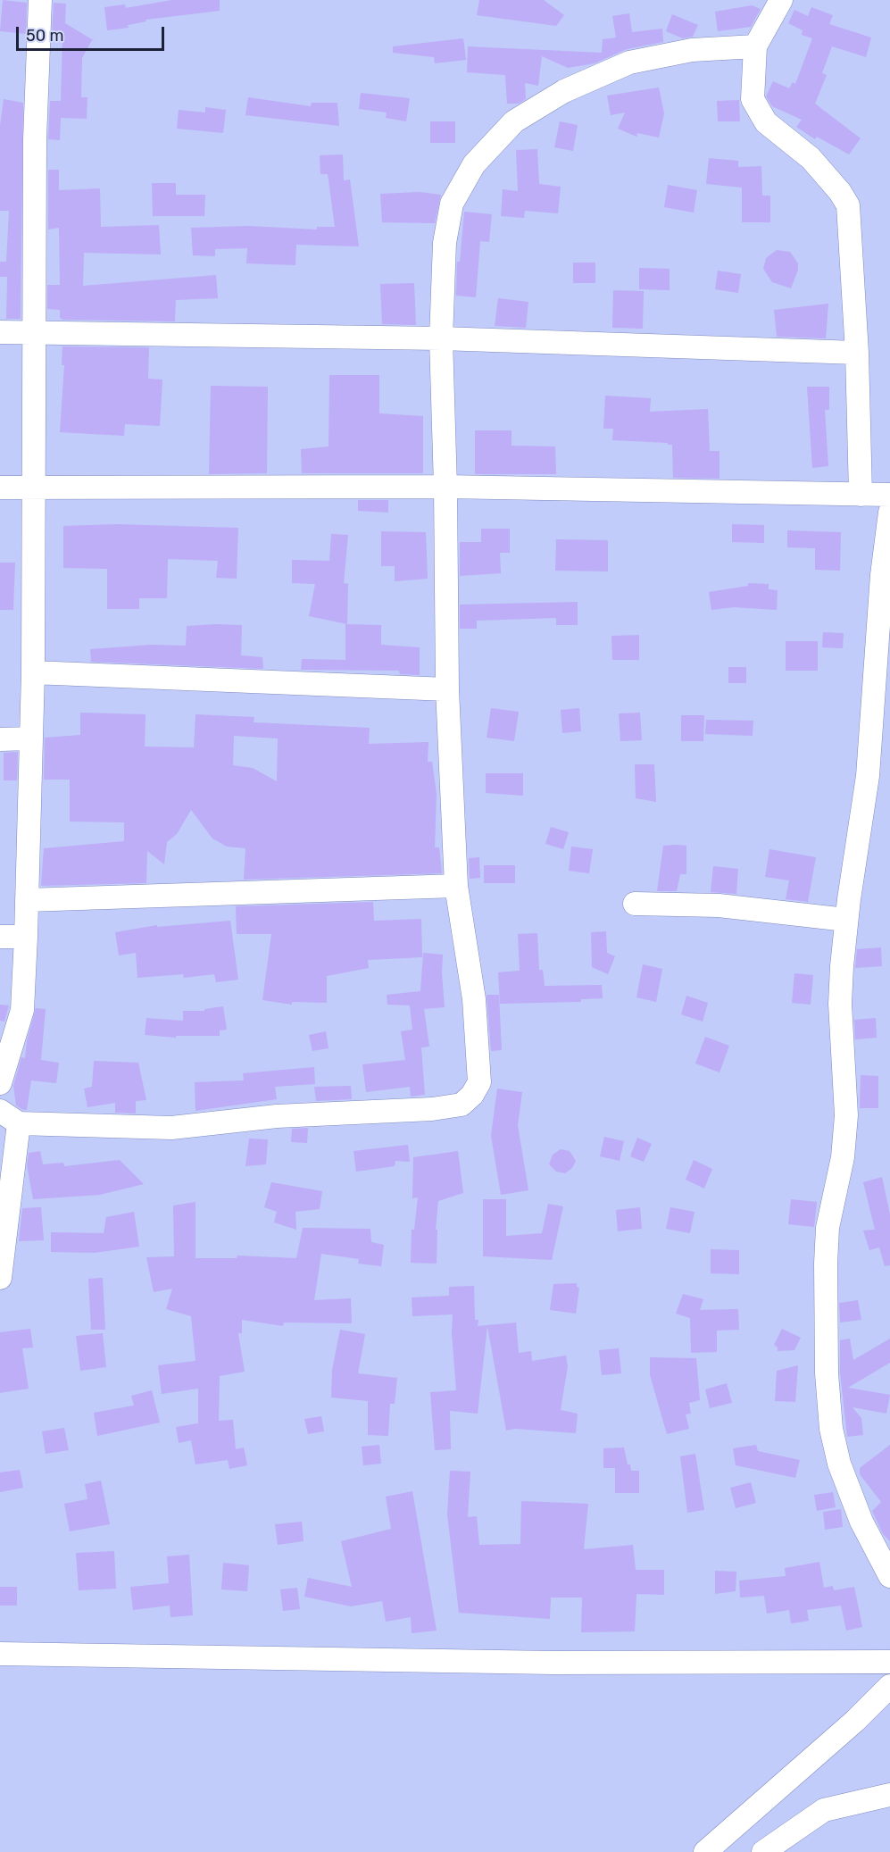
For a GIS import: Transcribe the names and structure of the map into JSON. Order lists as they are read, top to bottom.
{
  "scale_bar": "50 m"
}
